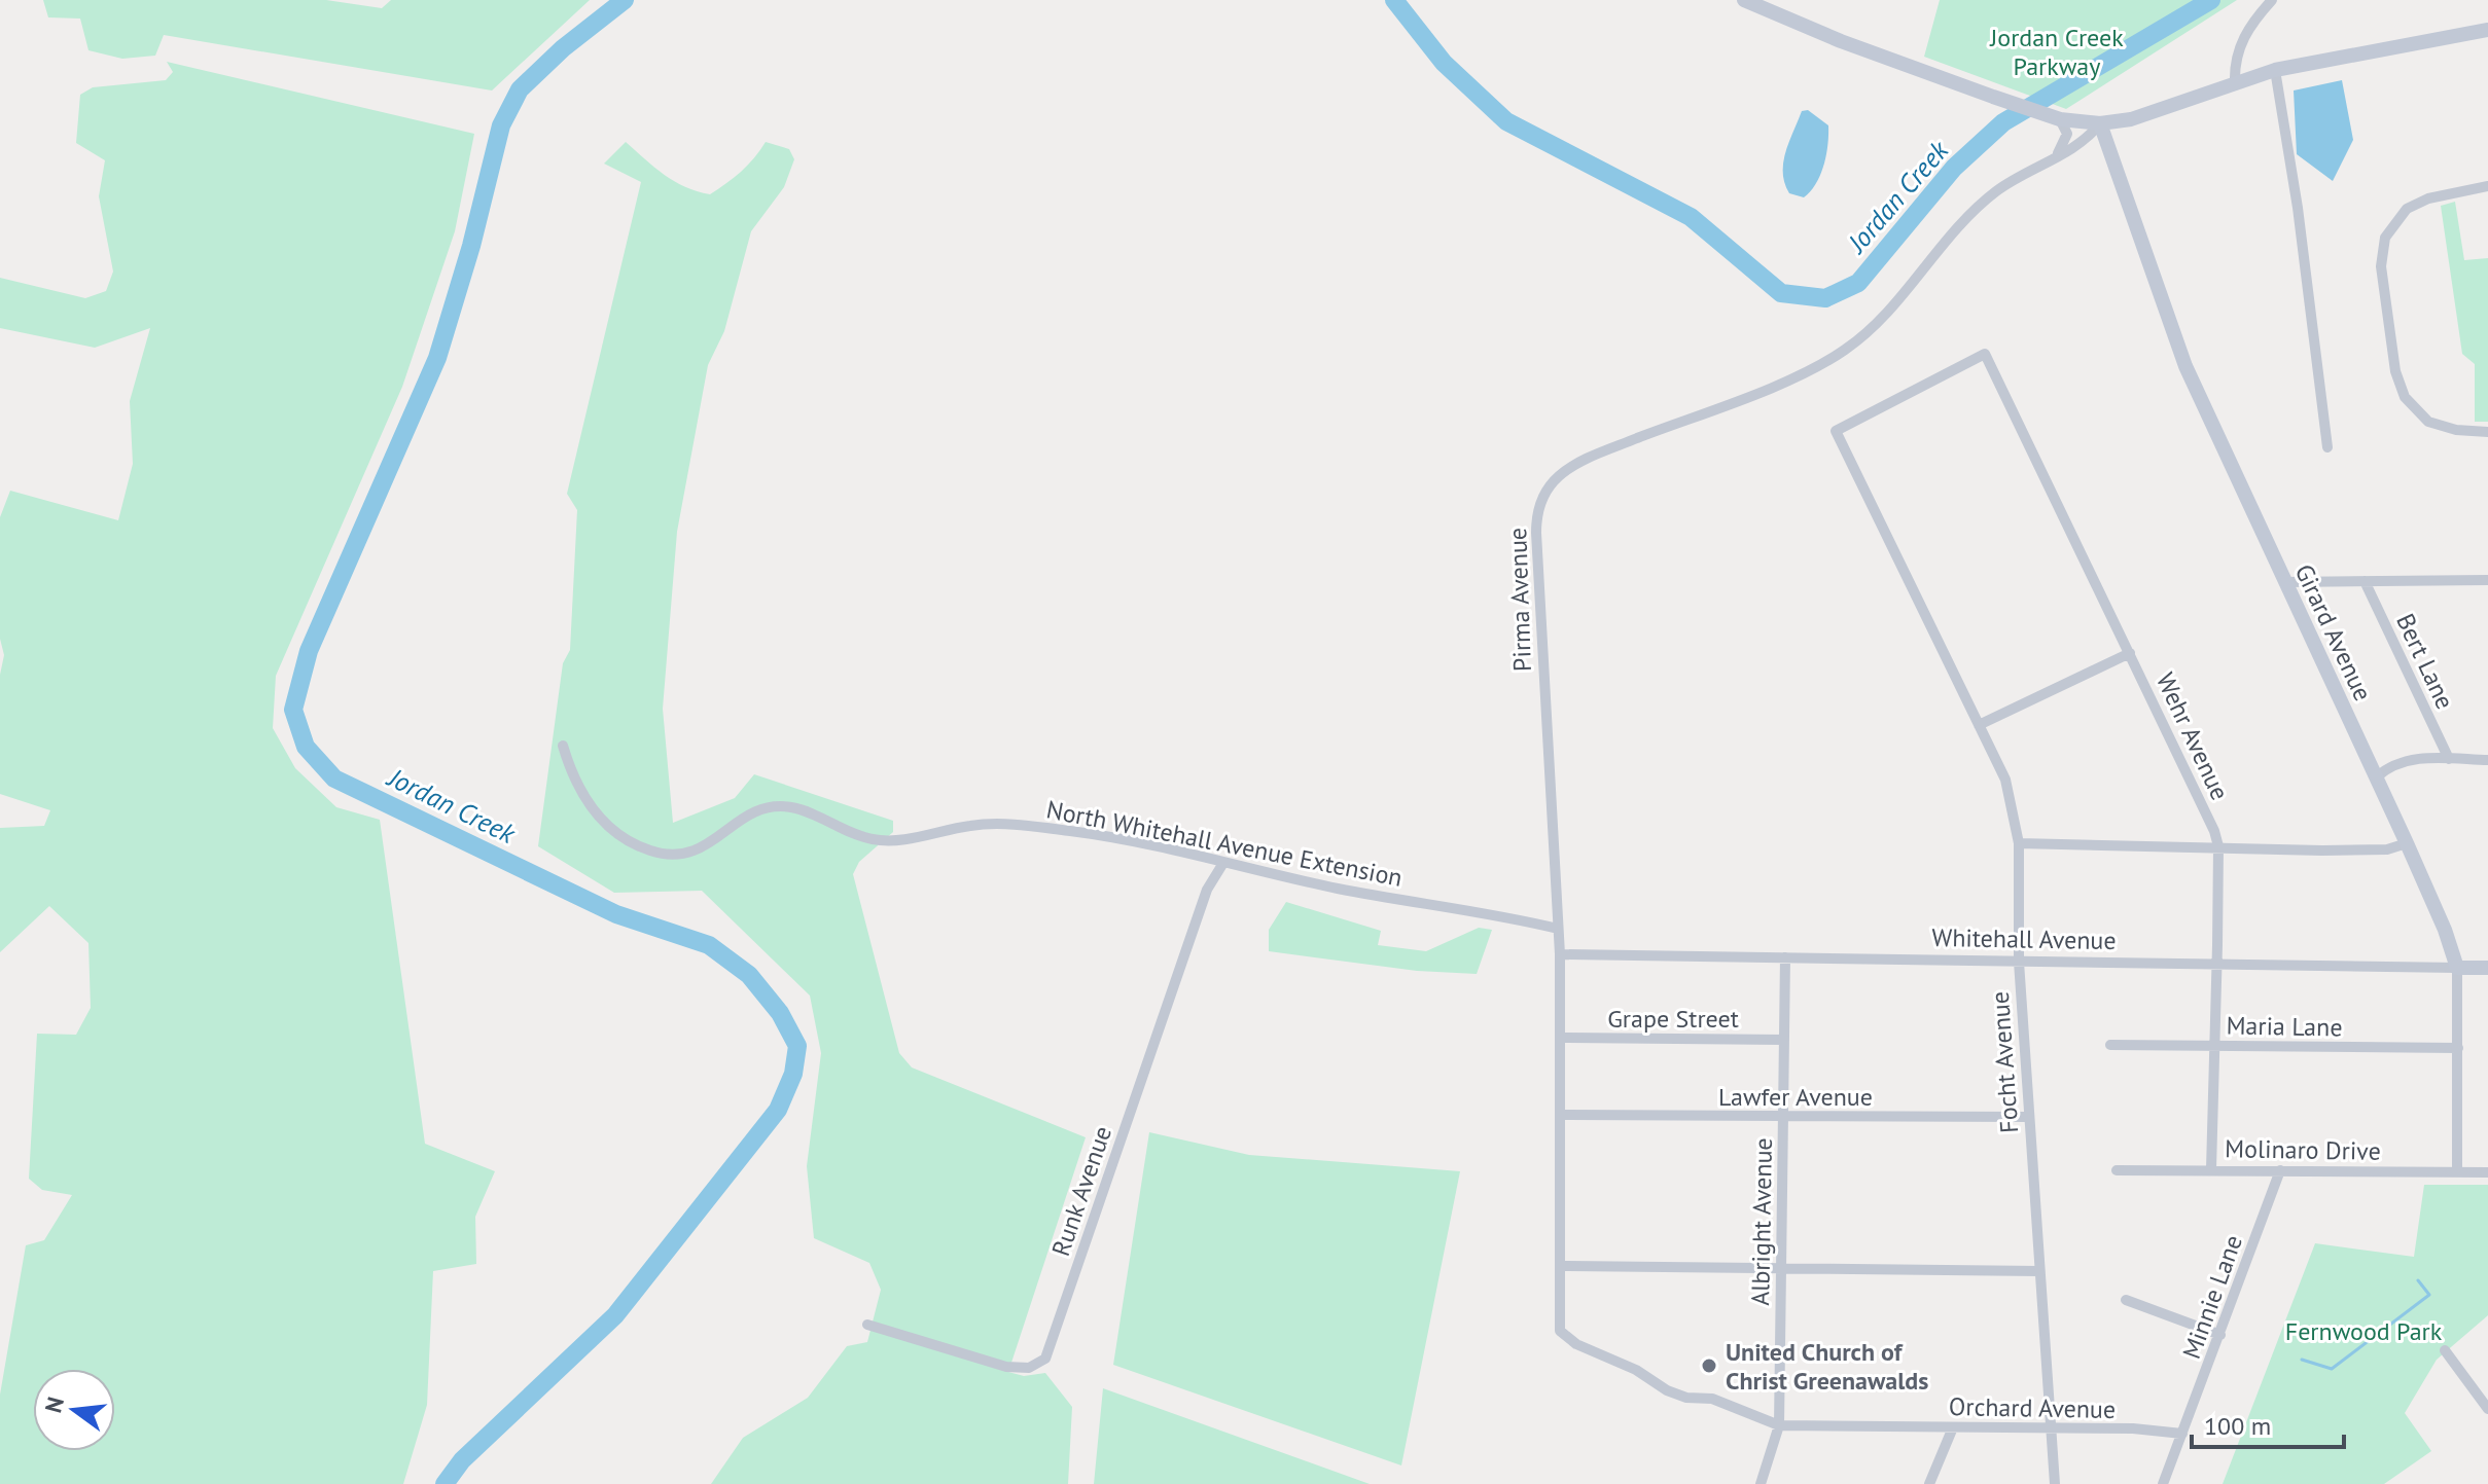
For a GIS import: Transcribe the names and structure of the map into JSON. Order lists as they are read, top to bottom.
{
  "streets": {
    "street": [
      "Pirma Avenue",
      "Girard Avenue",
      "Bert Lane",
      "Wehr Avenue",
      "North Whitehall Avenue Extension",
      "Whitehall Avenue",
      "Grape Street",
      "Maria Lane",
      "Focht Avenue",
      "Lawfer Avenue",
      "Molinaro Drive",
      "Runk Avenue",
      "Albright Avenue",
      "Minnie Lane",
      "Orchard Avenue"
    ]
  },
  "crossings": [
    ["Pirma Avenue", "Girard Avenue"],
    ["Pirma Avenue", "North Whitehall Avenue Extension"],
    ["Pirma Avenue", "Whitehall Avenue"],
    ["Pirma Avenue", "Grape Street"],
    ["Pirma Avenue", "Lawfer Avenue"],
    ["Pirma Avenue", "Orchard Avenue"],
    ["Girard Avenue", "Whitehall Avenue"],
    ["Girard Avenue", "Maria Lane"],
    ["Girard Avenue", "Molinaro Drive"],
    ["Wehr Avenue", "Whitehall Avenue"],
    ["Wehr Avenue", "Maria Lane"],
    ["Wehr Avenue", "Focht Avenue"],
    ["Wehr Avenue", "Molinaro Drive"],
    ["North Whitehall Avenue Extension", "Runk Avenue"],
    ["Whitehall Avenue", "Focht Avenue"],
    ["Whitehall Avenue", "Albright Avenue"],
    ["Grape Street", "Albright Avenue"],
    ["Focht Avenue", "Lawfer Avenue"],
    ["Focht Avenue", "Orchard Avenue"],
    ["Lawfer Avenue", "Albright Avenue"],
    ["Molinaro Drive", "Minnie Lane"],
    ["Albright Avenue", "Orchard Avenue"],
    ["Minnie Lane", "Orchard Avenue"]
  ],
  "water": ["Jordan Creek"],
  "parks": ["Jordan Creek Parkway", "Fernwood Park"],
  "places": ["United Church of Christ Greenawalds"],
  "scale_bar": "100 m",
  "north": "left"
}
